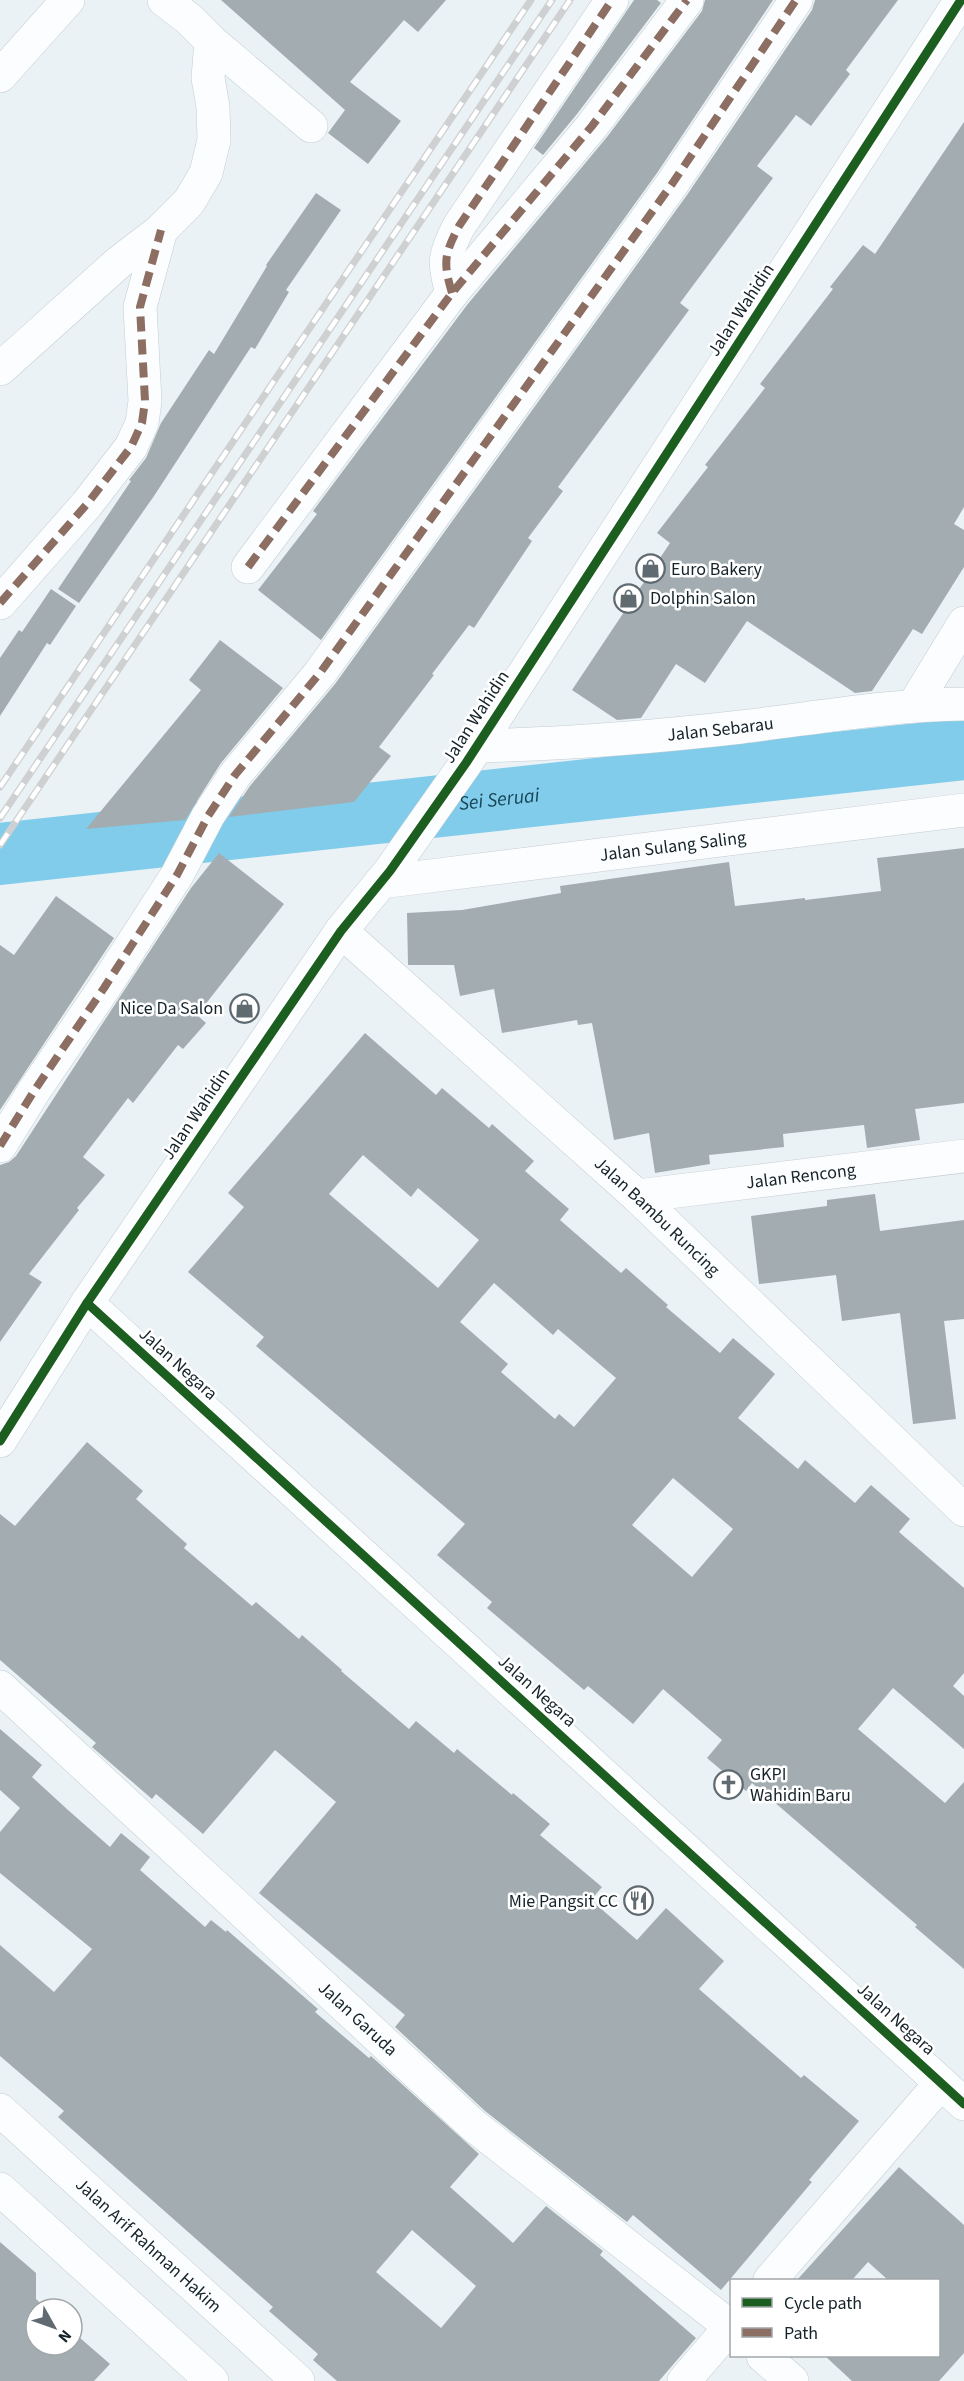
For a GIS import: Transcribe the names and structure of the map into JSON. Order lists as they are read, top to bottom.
{
  "streets": {
    "street": [
      "Jalan Wahidin",
      "Jalan Sebarau",
      "Jalan Sulang Saling",
      "Jalan Rencong",
      "Jalan Bambu Runcing",
      "Jalan Negara",
      "Jalan Garuda",
      "Jalan Arif Rahman Hakim"
    ]
  },
  "crossings": [
    ["Jalan Wahidin", "Jalan Sebarau"],
    ["Jalan Wahidin", "Jalan Sulang Saling"],
    ["Jalan Wahidin", "Jalan Bambu Runcing"],
    ["Jalan Wahidin", "Jalan Negara"],
    ["Jalan Rencong", "Jalan Bambu Runcing"]
  ],
  "water": ["Sei Seruai"],
  "places": {
    "shop": ["Euro Bakery", "Dolphin Salon", "Nice Da Salon"],
    "church": ["GKPI Wahidin Baru"],
    "restaurant": ["Mie Pangsit CC"]
  },
  "legend": ["Cycle path", "Path"],
  "north": "bottom right"
}
